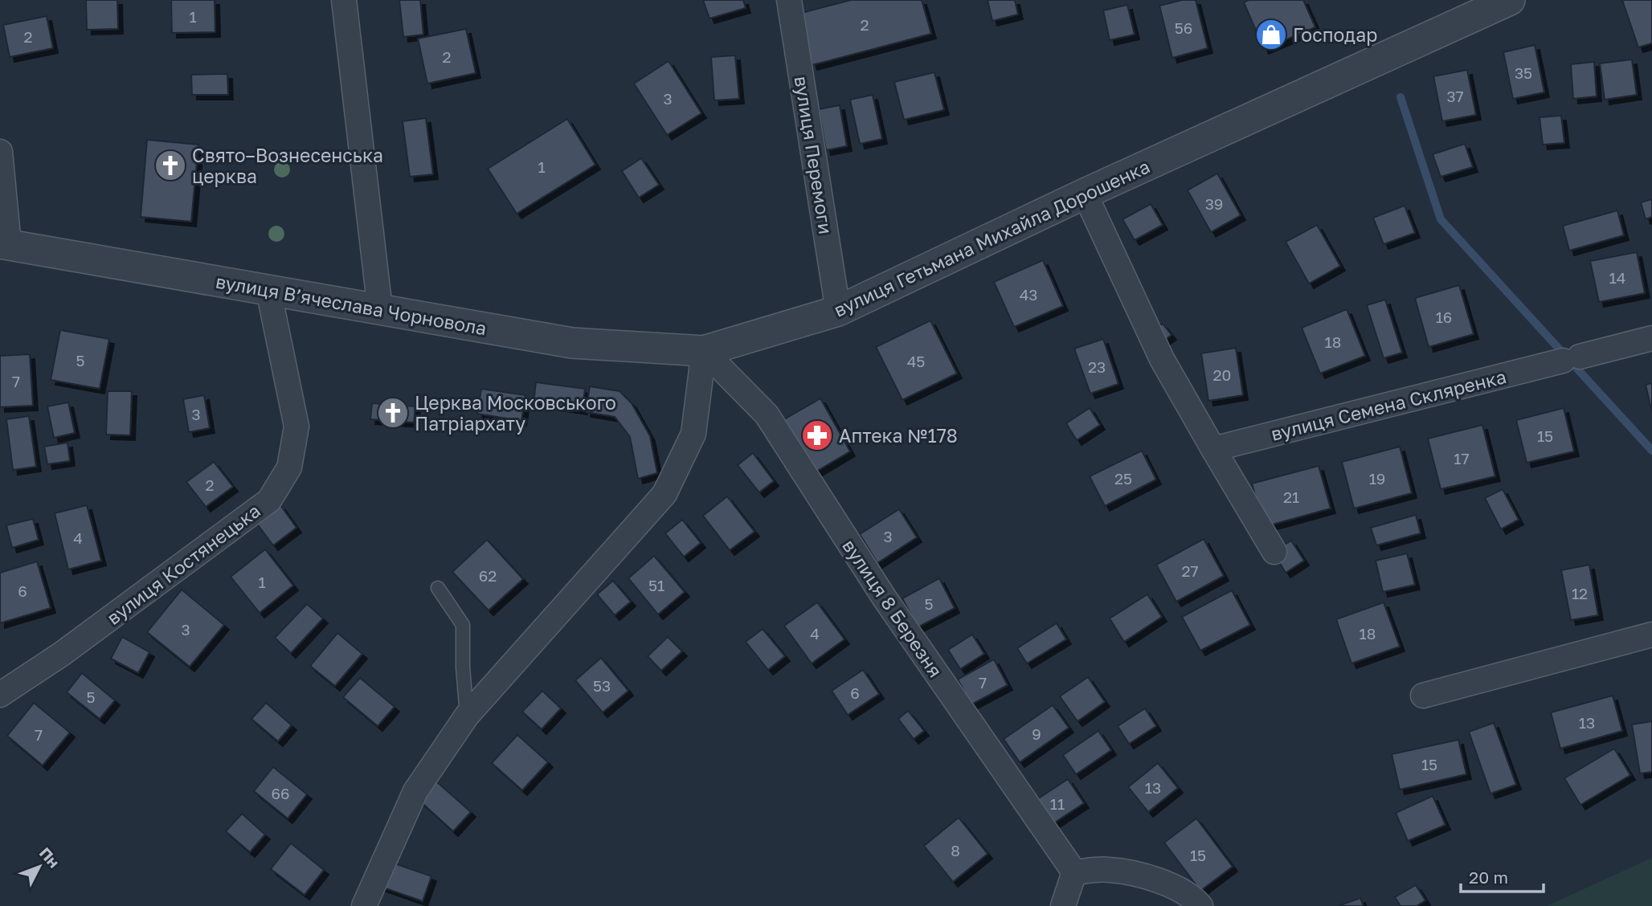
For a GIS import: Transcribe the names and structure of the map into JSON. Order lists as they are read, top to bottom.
{
  "streets": {
    "street": [
      "вулиця Перемоги",
      "вулиця Гетьмана Михайла Дорошенка",
      "вулиця Вʼячеслава Чорновола",
      "вулиця Семена Скляренка",
      "вулиця Костянецька",
      "вулиця 8 Березня"
    ]
  },
  "crossings": [
    ["вулиця Перемоги", "вулиця Гетьмана Михайла Дорошенка"],
    ["вулиця Гетьмана Михайла Дорошенка", "вулиця Вʼячеслава Чорновола"],
    ["вулиця Гетьмана Михайла Дорошенка", "вулиця 8 Березня"],
    ["вулиця Вʼячеслава Чорновола", "вулиця Костянецька"],
    ["вулиця Вʼячеслава Чорновола", "вулиця 8 Березня"]
  ],
  "places": {
    "shop": ["Господар"],
    "church": ["Свято–Вознесенська церква", "Церква Московського Патріархату"],
    "pharmacy": ["Аптека №178"]
  },
  "house_numbers": [
    "1",
    "2",
    "56",
    "2",
    "2",
    "35",
    "37",
    "3",
    "1",
    "39",
    "14",
    "43",
    "16",
    "18",
    "5",
    "45",
    "23",
    "20",
    "7",
    "3",
    "15",
    "17",
    "25",
    "19",
    "2",
    "21",
    "3",
    "4",
    "27",
    "62",
    "1",
    "51",
    "6",
    "12",
    "5",
    "3",
    "4",
    "18",
    "7",
    "53",
    "6",
    "5",
    "13",
    "9",
    "7",
    "15",
    "13",
    "66",
    "11",
    "8",
    "15"
  ],
  "scale_bar": "20 m",
  "north": "top right"
}
